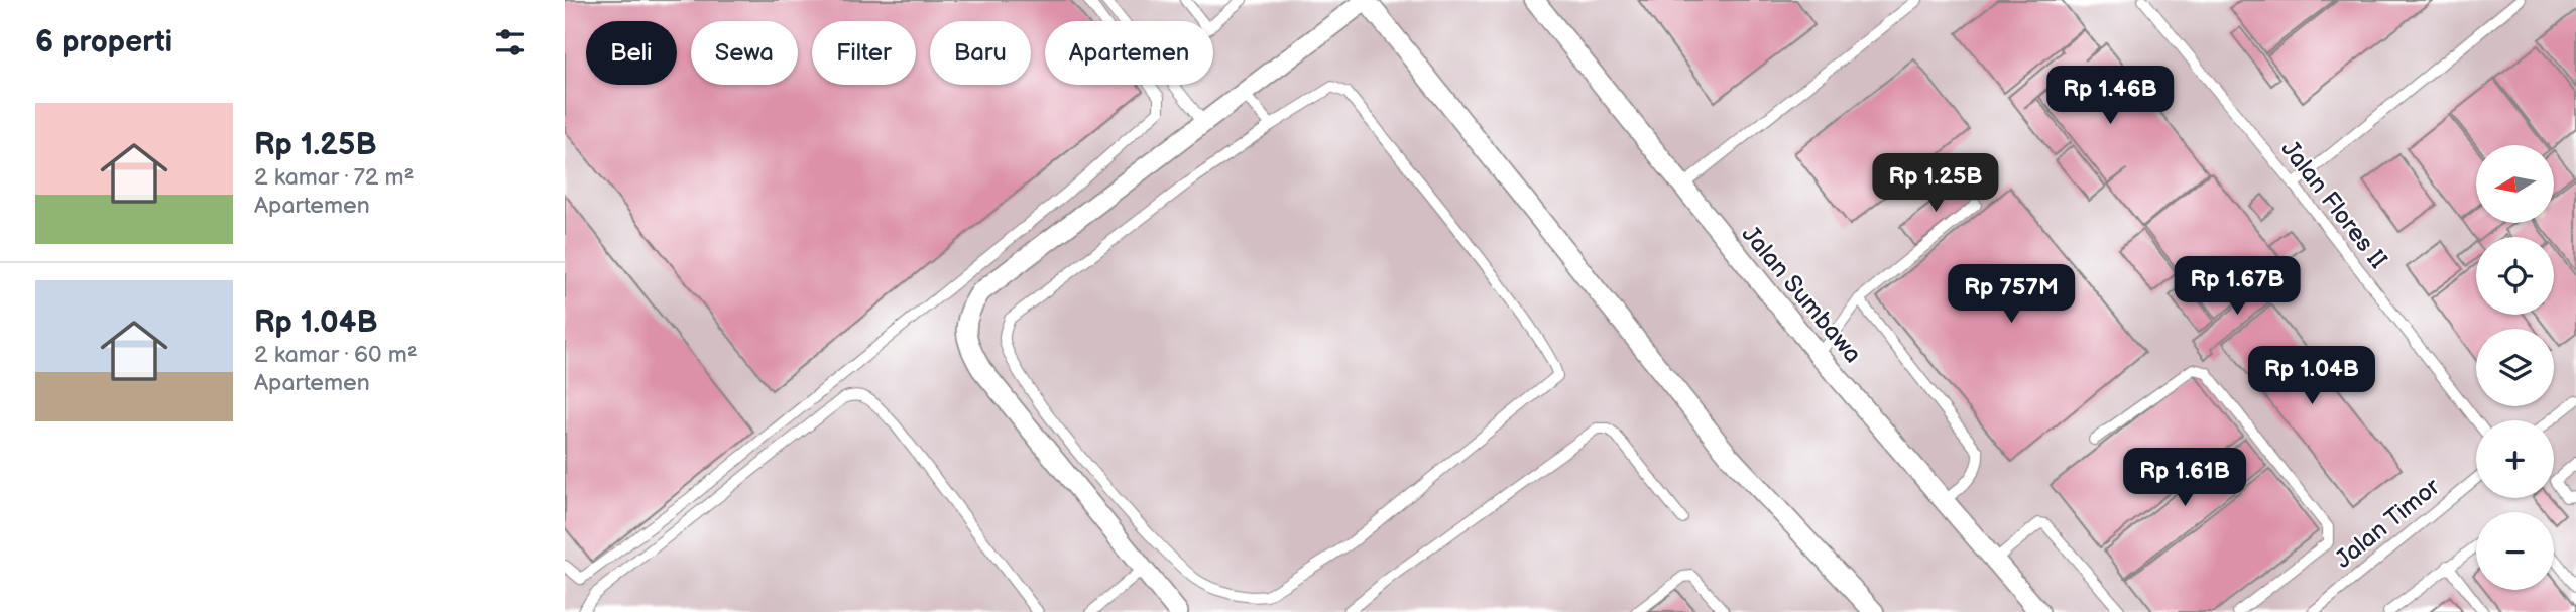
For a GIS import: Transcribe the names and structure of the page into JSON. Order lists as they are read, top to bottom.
{
  "streets": {
    "street": ["Jalan Sumbawa"],
    "lane": ["Jalan Flores II", "Jalan Timor"]
  },
  "north": "left",
  "page": {
    "heading": "6 properti",
    "chip": [
      "Beli",
      "Sewa",
      "Filter",
      "Baru",
      "Apartemen"
    ],
    "price": [
      "Rp 1.46B",
      "Rp 1.25B",
      "Rp 1.67B",
      "Rp 757M",
      "Rp 1.04B",
      "Rp 1.61B"
    ],
    "list": [
      {
        "name": "Rp 1.25B",
        "note": "2 kamar · 72 m² · Apartemen"
      },
      {
        "name": "Rp 1.04B",
        "note": "2 kamar · 60 m² · Apartemen"
      }
    ],
    "map_buttons": ["+", "−"]
  }
}
